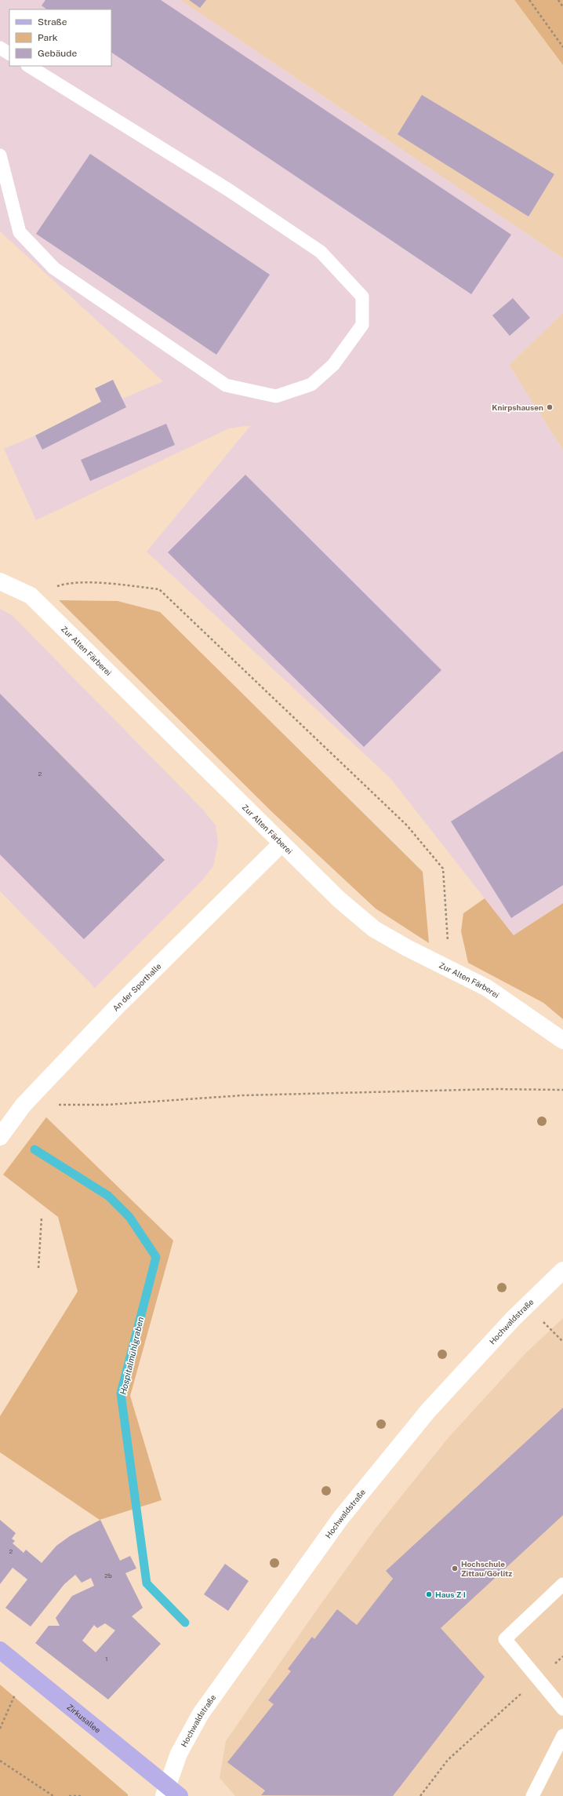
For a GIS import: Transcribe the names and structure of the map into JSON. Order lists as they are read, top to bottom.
{
  "streets": {
    "main road": ["Zirkusallee"],
    "street": ["Zur Alten Färberei", "An der Sporthalle", "Hochwaldstraße"]
  },
  "crossings": [
    ["Zur Alten Färberei", "An der Sporthalle"],
    ["Hochwaldstraße", "Zirkusallee"]
  ],
  "water": ["Hospitalmühlgraben"],
  "places": ["Knirpshausen", "Hochschule Zittau/Görlitz", "Haus Z I"],
  "house_numbers": [
    "2",
    "2",
    "2b",
    "1"
  ],
  "legend": ["Straße", "Park", "Gebäude"]
}
